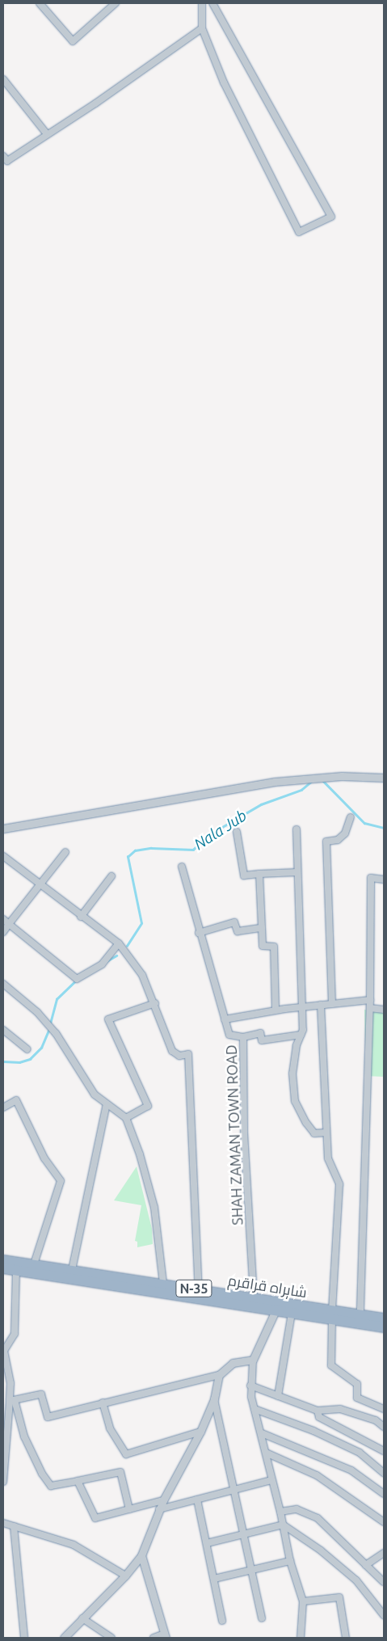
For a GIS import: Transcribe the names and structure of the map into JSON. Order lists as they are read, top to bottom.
{
  "streets": {
    "highway": ["شاہراہ قراقرم", "N-35"],
    "street": ["SHAH ZAMAN TOWN ROAD"]
  },
  "crossings": [
    ["SHAH ZAMAN TOWN ROAD", "شاہراہ قراقرم"]
  ],
  "water": ["Nala Jub"]
}
